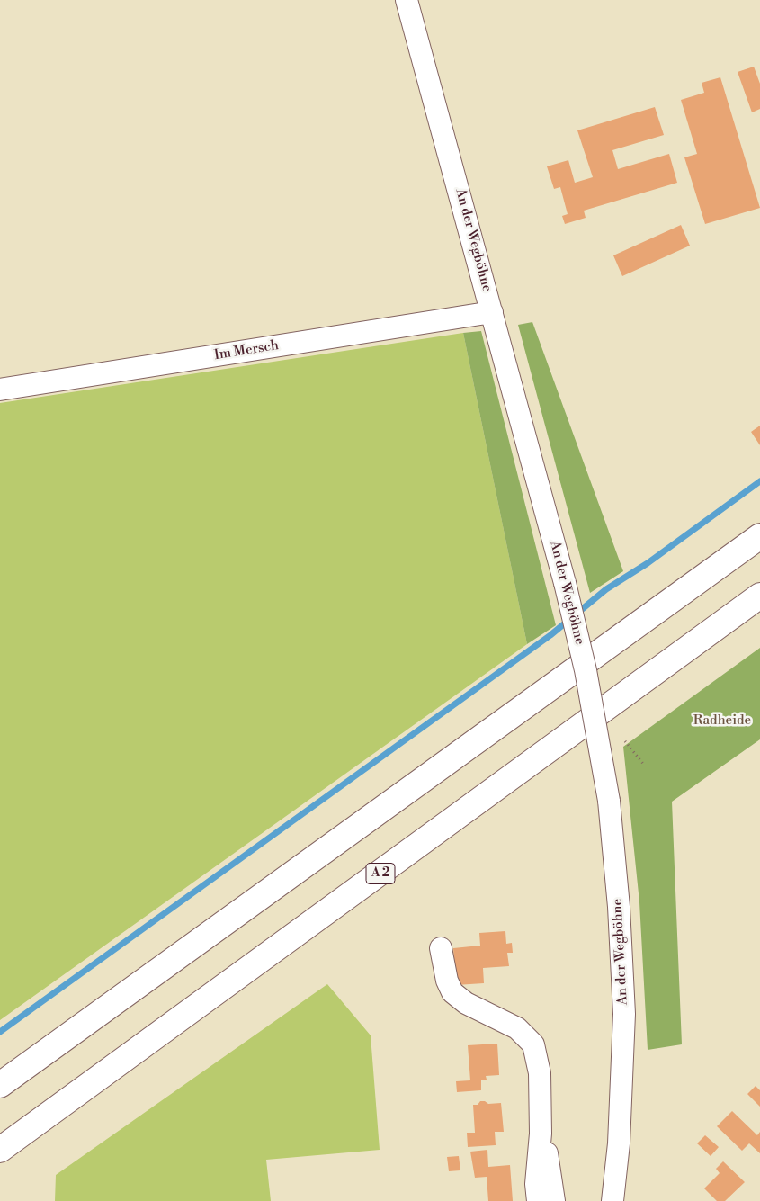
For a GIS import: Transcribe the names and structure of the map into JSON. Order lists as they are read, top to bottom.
{
  "streets": {
    "highway": ["A 2"],
    "street": ["An der Wegböhne", "Im Mersch"]
  },
  "crossings": [
    ["An der Wegböhne", "Im Mersch"]
  ],
  "parks": ["Radheide"]
}
